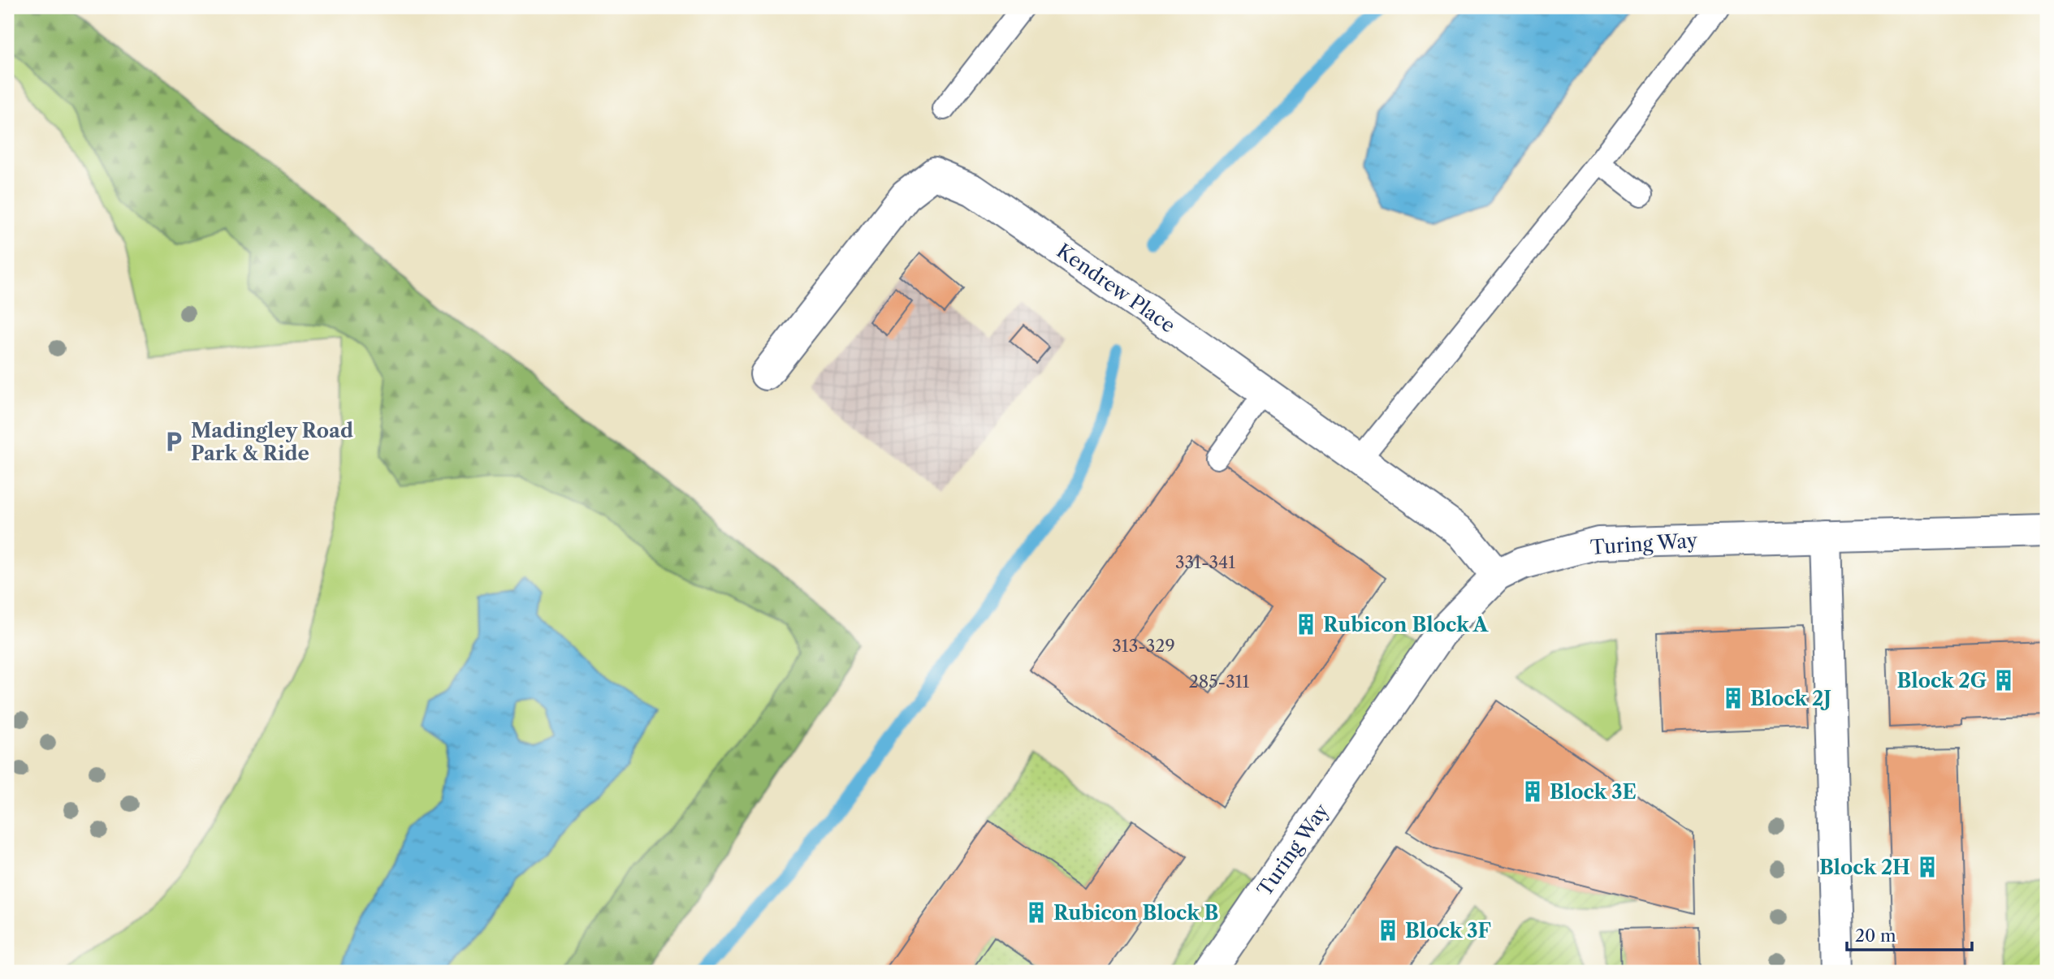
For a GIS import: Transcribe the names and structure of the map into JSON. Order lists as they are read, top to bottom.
{
  "streets": {
    "street": ["Kendrew Place", "Turing Way"]
  },
  "crossings": [
    ["Kendrew Place", "Turing Way"]
  ],
  "places": {
    "parking": ["Madingley Road Park & Ride"],
    "building": [
      "Rubicon Block A",
      "Block 2G",
      "Block 2J",
      "Block 3E",
      "Block 2H",
      "Rubicon Block B",
      "Block 3F"
    ]
  },
  "house_numbers": ["331-341", "313-329", "285-311"],
  "scale_bar": "20 m"
}
